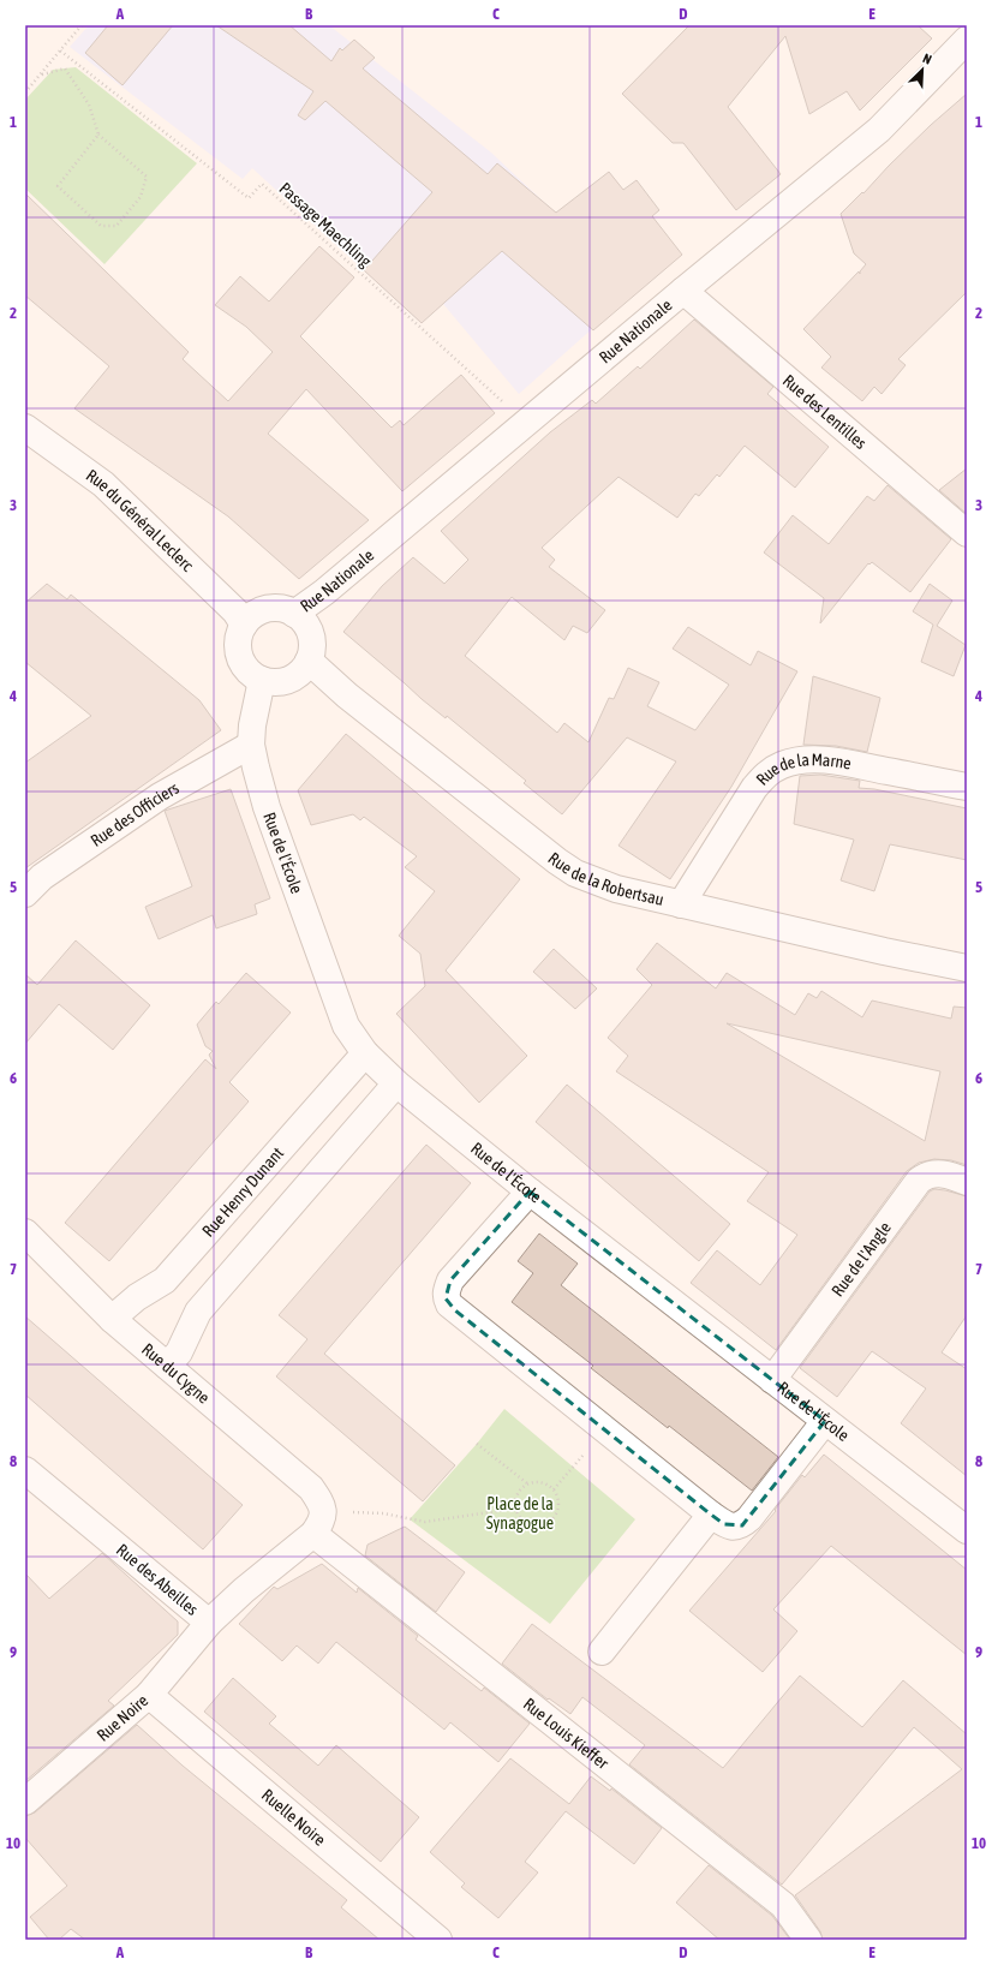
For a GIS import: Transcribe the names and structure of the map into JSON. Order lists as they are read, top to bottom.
{
  "streets": {
    "street": [
      "Rue Nationale",
      "Rue des Lentilles",
      "Rue du Général Leclerc",
      "Rue de la Marne",
      "Rue des Officiers",
      "Rue de l'École",
      "Rue de la Robertsau",
      "Rue Henry Dunant",
      "Rue de l'Angle",
      "Rue du Cygne",
      "Rue des Abeilles",
      "Rue Noire",
      "Rue Louis Kieffer",
      "Ruelle Noire"
    ],
    "path": ["Passage Maechling"]
  },
  "crossings": [
    ["Passage Maechling", "Rue Nationale"],
    ["Rue Nationale", "Rue des Lentilles"],
    ["Rue Nationale", "Rue du Général Leclerc"],
    ["Rue Nationale", "Rue de l'École"],
    ["Rue Nationale", "Rue de la Robertsau"],
    ["Rue du Général Leclerc", "Rue de l'École"],
    ["Rue du Général Leclerc", "Rue de la Robertsau"],
    ["Rue de la Marne", "Rue de la Robertsau"],
    ["Rue des Officiers", "Rue de l'École"],
    ["Rue de l'École", "Rue de la Robertsau"],
    ["Rue de l'École", "Rue Henry Dunant"],
    ["Rue de l'École", "Rue de l'Angle"],
    ["Rue Henry Dunant", "Rue du Cygne"],
    ["Rue du Cygne", "Rue des Abeilles"],
    ["Rue du Cygne", "Rue Louis Kieffer"],
    ["Rue des Abeilles", "Rue Noire"],
    ["Rue des Abeilles", "Rue Louis Kieffer"],
    ["Rue Noire", "Ruelle Noire"]
  ],
  "parks": ["Place de la Synagogue"],
  "north": "top right",
  "grid": {
    "columns": [
      "A",
      "B",
      "C",
      "D",
      "E"
    ],
    "rows": [
      "1",
      "2",
      "3",
      "4",
      "5",
      "6",
      "7",
      "8",
      "9",
      "10"
    ]
  }
}
